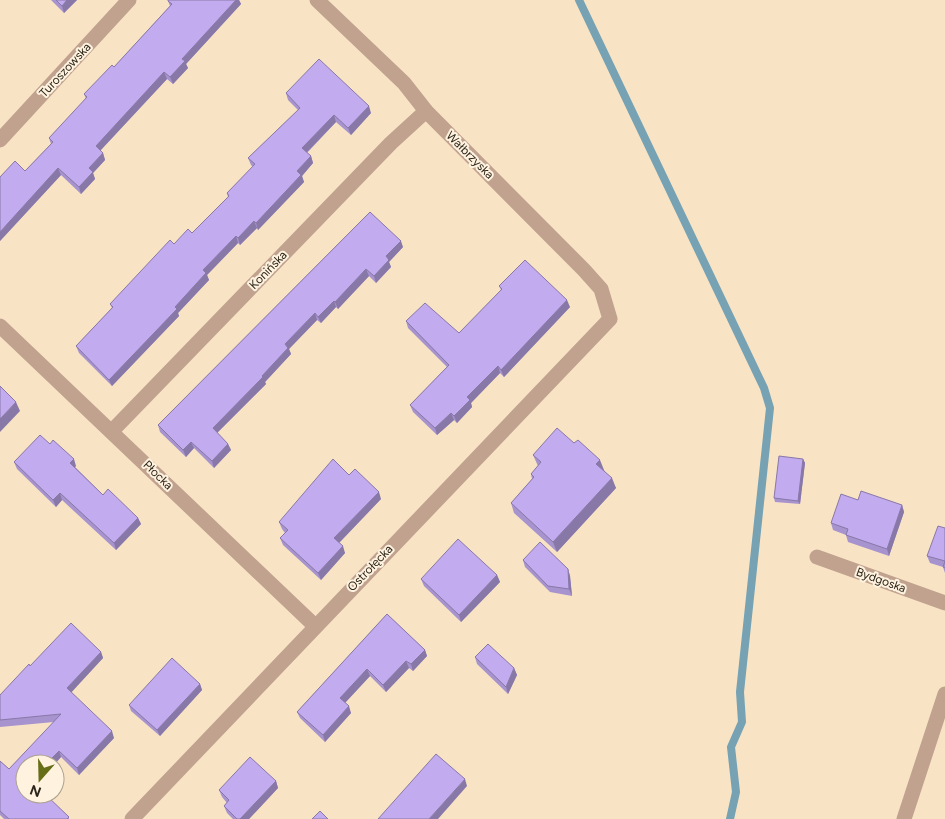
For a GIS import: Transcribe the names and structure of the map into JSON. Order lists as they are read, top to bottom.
{
  "streets": {
    "street": [
      "Turoszowska",
      "Wałbrzyska",
      "Konińska",
      "Płocka",
      "Ostrołęcka",
      "Bydgoska"
    ]
  },
  "crossings": [
    ["Wałbrzyska", "Konińska"],
    ["Wałbrzyska", "Ostrołęcka"],
    ["Konińska", "Płocka"],
    ["Płocka", "Ostrołęcka"]
  ],
  "north": "bottom"
}
